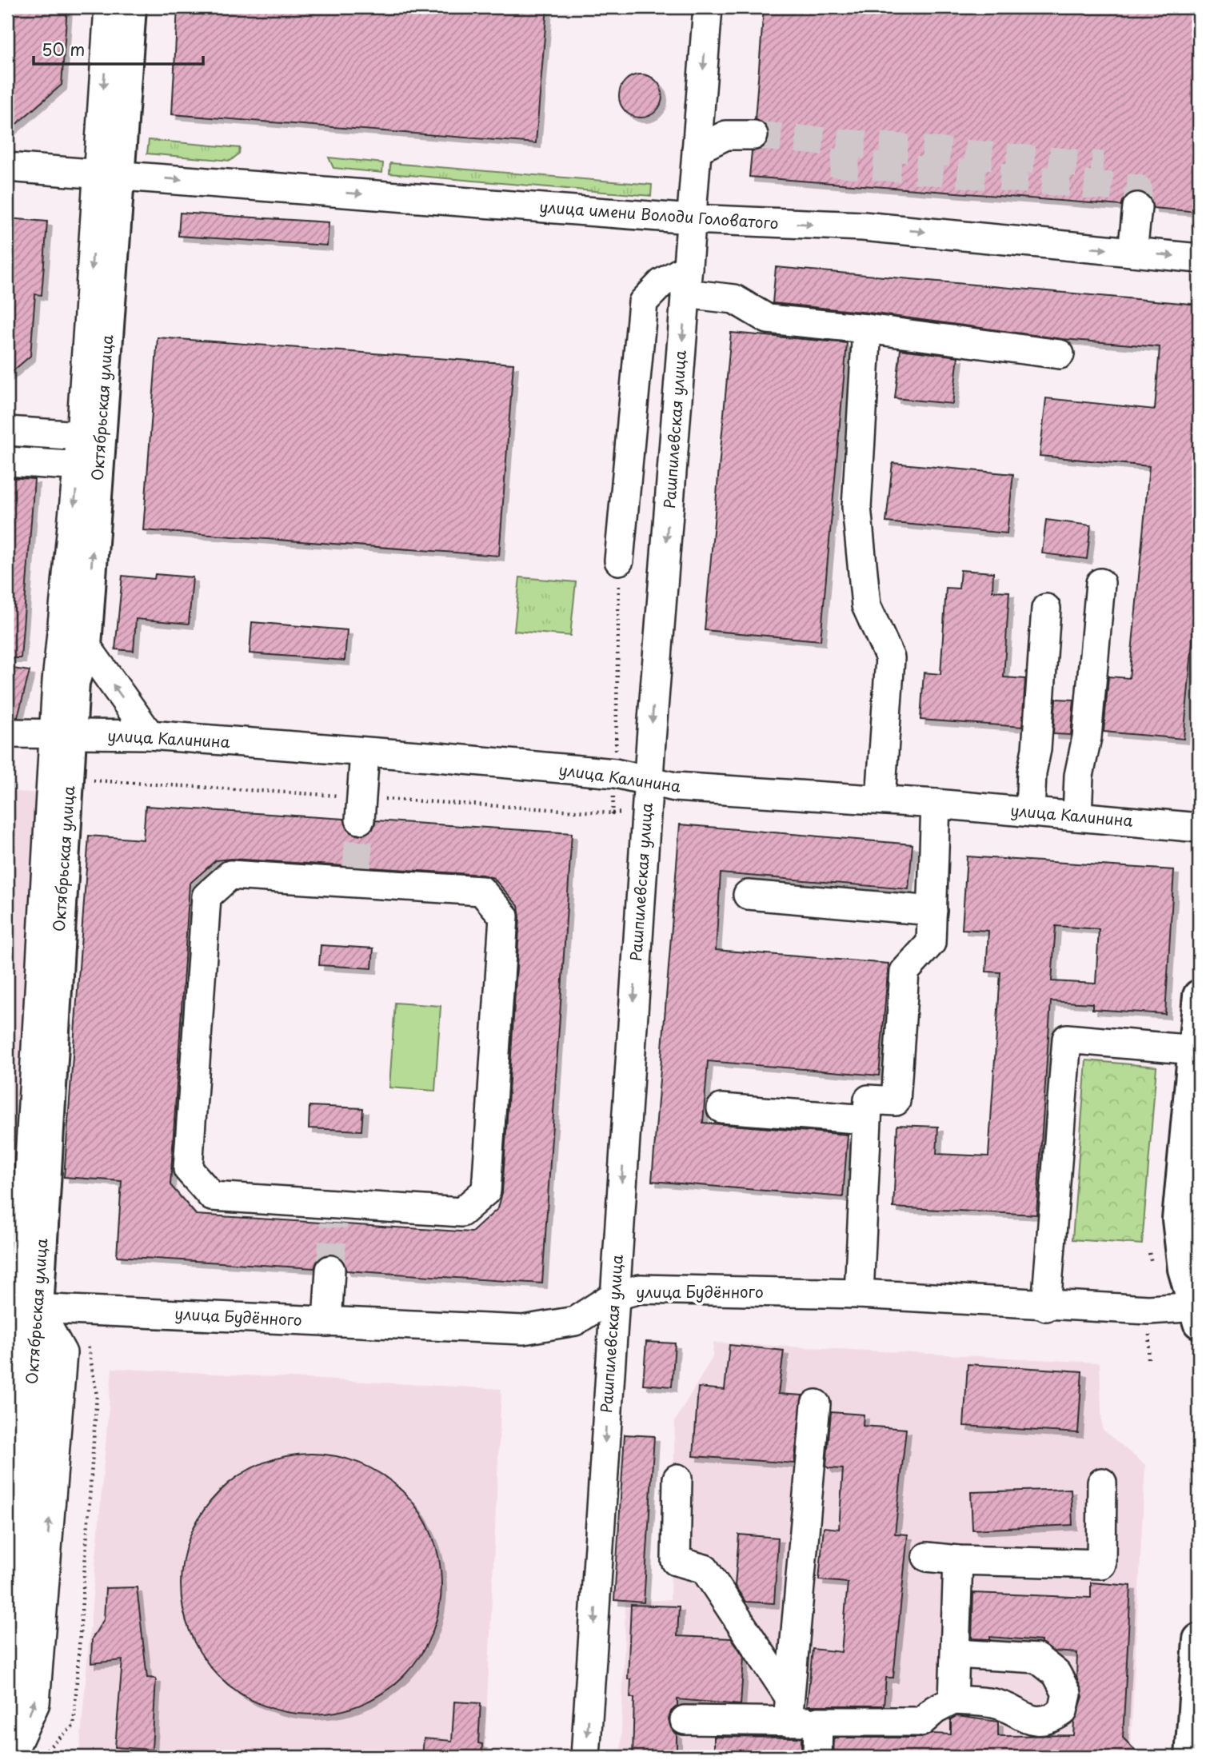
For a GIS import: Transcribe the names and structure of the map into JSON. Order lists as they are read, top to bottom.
{
  "streets": {
    "main road": ["Октябрьская улица"],
    "street": [
      "улица имени Володи Головатого",
      "Рашпилевская улица",
      "улица Калинина",
      "улица Будённого"
    ]
  },
  "crossings": [
    ["улица имени Володи Головатого", "Октябрьская улица"],
    ["улица имени Володи Головатого", "Рашпилевская улица"],
    ["Октябрьская улица", "улица Калинина"],
    ["Октябрьская улица", "улица Будённого"],
    ["Рашпилевская улица", "улица Калинина"],
    ["Рашпилевская улица", "улица Будённого"]
  ],
  "scale_bar": "50 m"
}
